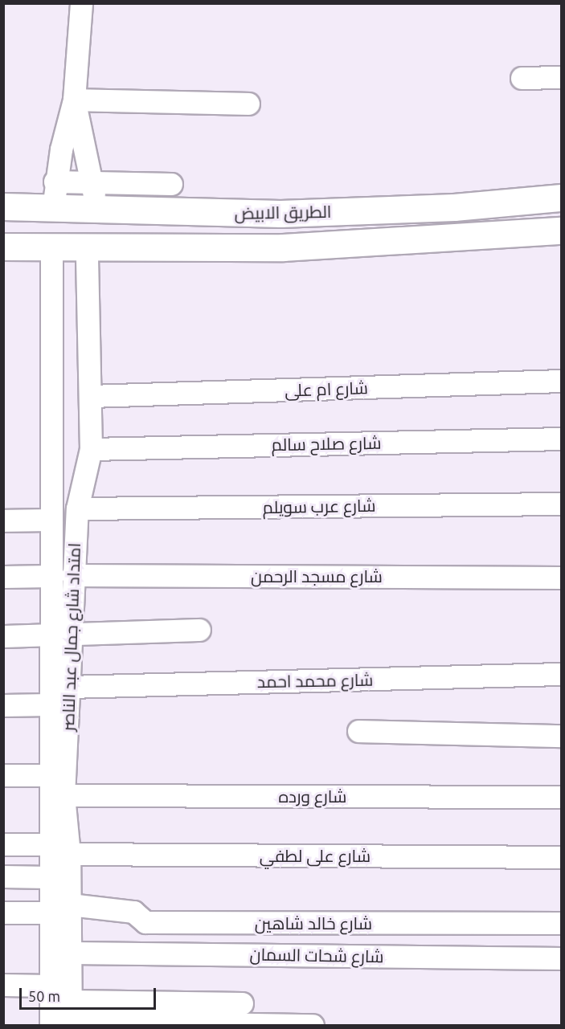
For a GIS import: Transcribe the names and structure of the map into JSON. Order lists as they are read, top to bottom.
{
  "streets": {
    "main road": ["الطريق الابيض"],
    "street": [
      "شارع ام على",
      "شارع صلاح سالم",
      "شارع عرب سويلم",
      "شارع مسجد الرحمن",
      "امتداد شارع جمال عبد الناصر",
      "شارع محمد احمد",
      "شارع ورده",
      "شارع على لطفي",
      "شارع خالد شاهين",
      "شارع شحات السمان"
    ]
  },
  "crossings": [
    ["الطريق الابيض", "امتداد شارع جمال عبد الناصر"],
    ["شارع ام على", "امتداد شارع جمال عبد الناصر"],
    ["شارع صلاح سالم", "امتداد شارع جمال عبد الناصر"],
    ["شارع عرب سويلم", "امتداد شارع جمال عبد الناصر"],
    ["شارع مسجد الرحمن", "امتداد شارع جمال عبد الناصر"],
    ["امتداد شارع جمال عبد الناصر", "شارع محمد احمد"],
    ["امتداد شارع جمال عبد الناصر", "شارع ورده"],
    ["امتداد شارع جمال عبد الناصر", "شارع على لطفي"],
    ["امتداد شارع جمال عبد الناصر", "شارع خالد شاهين"],
    ["امتداد شارع جمال عبد الناصر", "شارع شحات السمان"]
  ],
  "scale_bar": "50 m"
}
